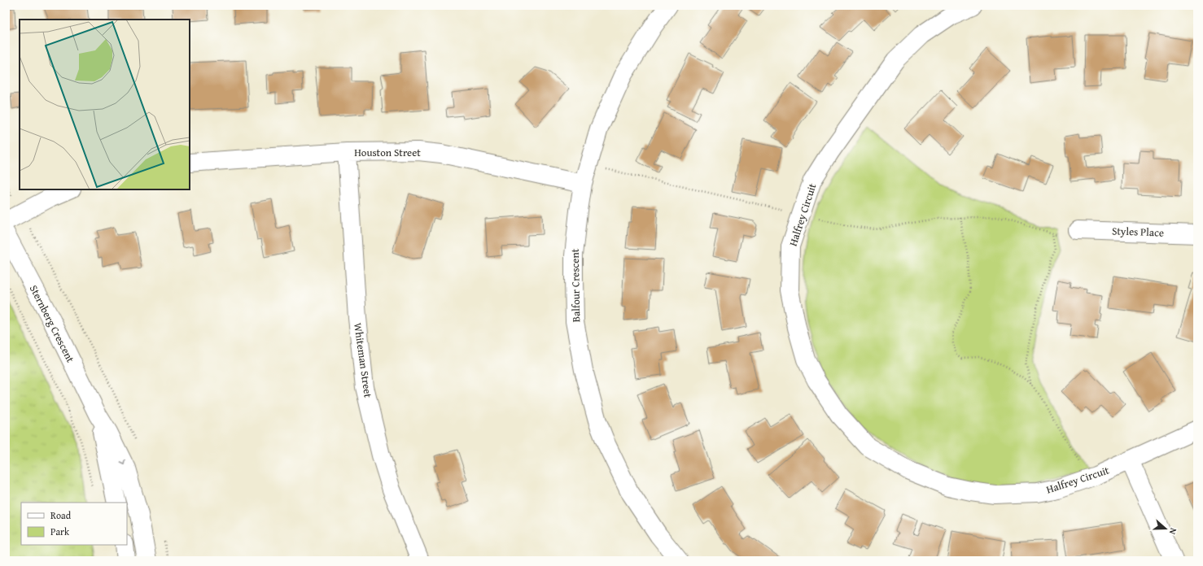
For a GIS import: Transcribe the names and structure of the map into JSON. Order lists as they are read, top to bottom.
{
  "streets": {
    "street": [
      "Houston Street",
      "Halfrey Circuit",
      "Styles Place",
      "Balfour Crescent",
      "Sternberg Crescent",
      "Whiteman Street"
    ]
  },
  "crossings": [
    ["Houston Street", "Balfour Crescent"],
    ["Houston Street", "Whiteman Street"]
  ],
  "legend": ["Road", "Park"],
  "north": "right"
}
